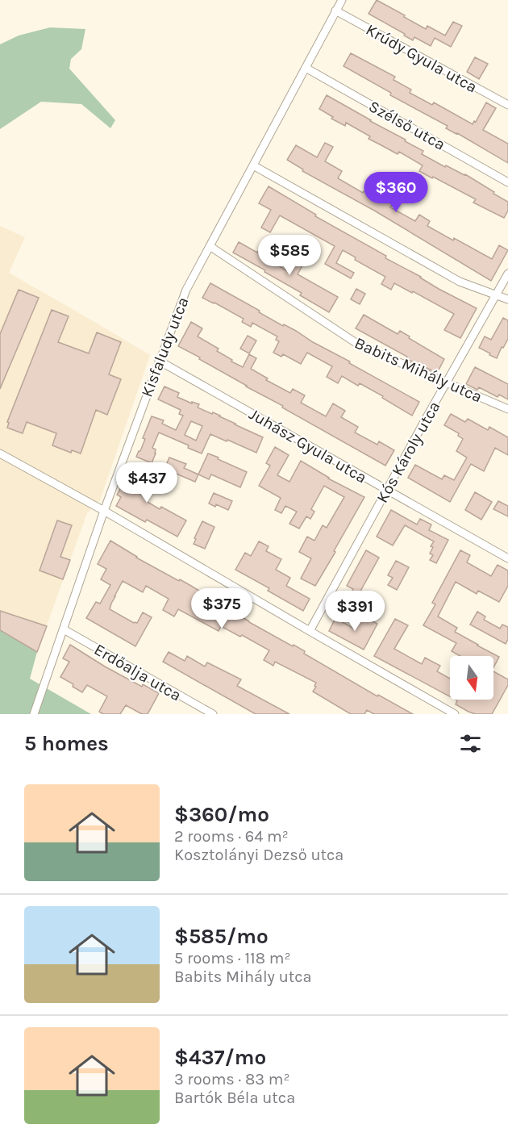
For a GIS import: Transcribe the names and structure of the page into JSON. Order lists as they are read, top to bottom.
{
  "streets": {
    "street": [
      "Krúdy Gyula utca",
      "Szélső utca",
      "Kisfaludy utca",
      "Babits Mihály utca",
      "Juhász Gyula utca",
      "Kós Károly utca",
      "Erdőalja utca"
    ]
  },
  "crossings": [
    ["Krúdy Gyula utca", "Kisfaludy utca"],
    ["Szélső utca", "Kisfaludy utca"],
    ["Kisfaludy utca", "Babits Mihály utca"],
    ["Kisfaludy utca", "Juhász Gyula utca"],
    ["Kisfaludy utca", "Erdőalja utca"],
    ["Babits Mihály utca", "Kós Károly utca"],
    ["Juhász Gyula utca", "Kós Károly utca"]
  ],
  "north": "bottom",
  "page": {
    "price": [
      "$360",
      "$585",
      "$437",
      "$375",
      "$391"
    ],
    "heading": "5 homes",
    "list": [
      {
        "name": "$360/mo",
        "note": "2 rooms · 64 m² · Kosztolányi Dezső utca"
      },
      {
        "name": "$585/mo",
        "note": "5 rooms · 118 m² · Babits Mihály utca"
      },
      {
        "name": "$437/mo",
        "note": "3 rooms · 83 m² · Bartók Béla utca"
      }
    ]
  }
}
